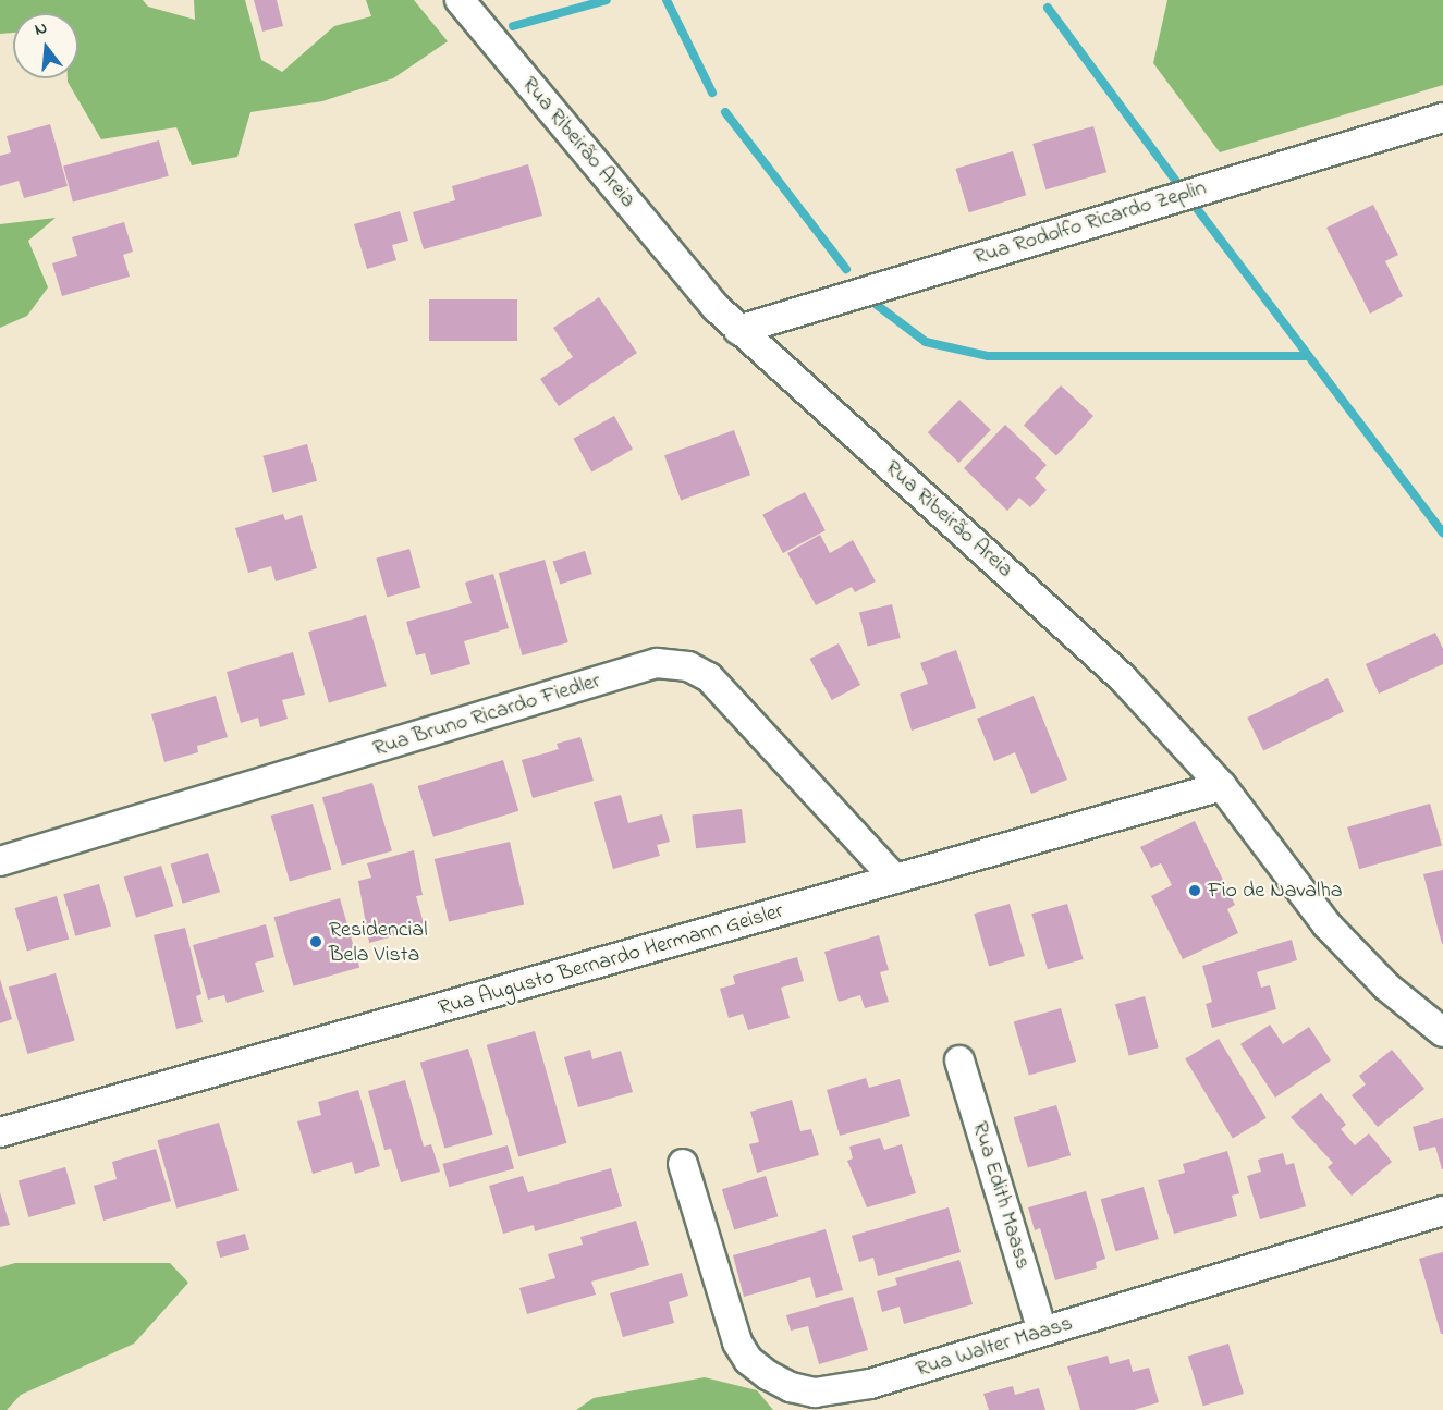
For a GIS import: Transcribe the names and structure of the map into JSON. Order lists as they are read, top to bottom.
{
  "streets": {
    "street": [
      "Rua Ribeirão Areia",
      "Rua Rodolfo Ricardo Zeplin",
      "Rua Bruno Ricardo Fiedler",
      "Rua Augusto Bernardo Hermann Geisler",
      "Rua Edith Maass",
      "Rua Walter Maass"
    ]
  },
  "crossings": [
    ["Rua Ribeirão Areia", "Rua Rodolfo Ricardo Zeplin"],
    ["Rua Ribeirão Areia", "Rua Augusto Bernardo Hermann Geisler"],
    ["Rua Bruno Ricardo Fiedler", "Rua Augusto Bernardo Hermann Geisler"],
    ["Rua Edith Maass", "Rua Walter Maass"]
  ],
  "places": ["Fio de Navalha", "Residencial Bela Vista"],
  "north": "top"
}
